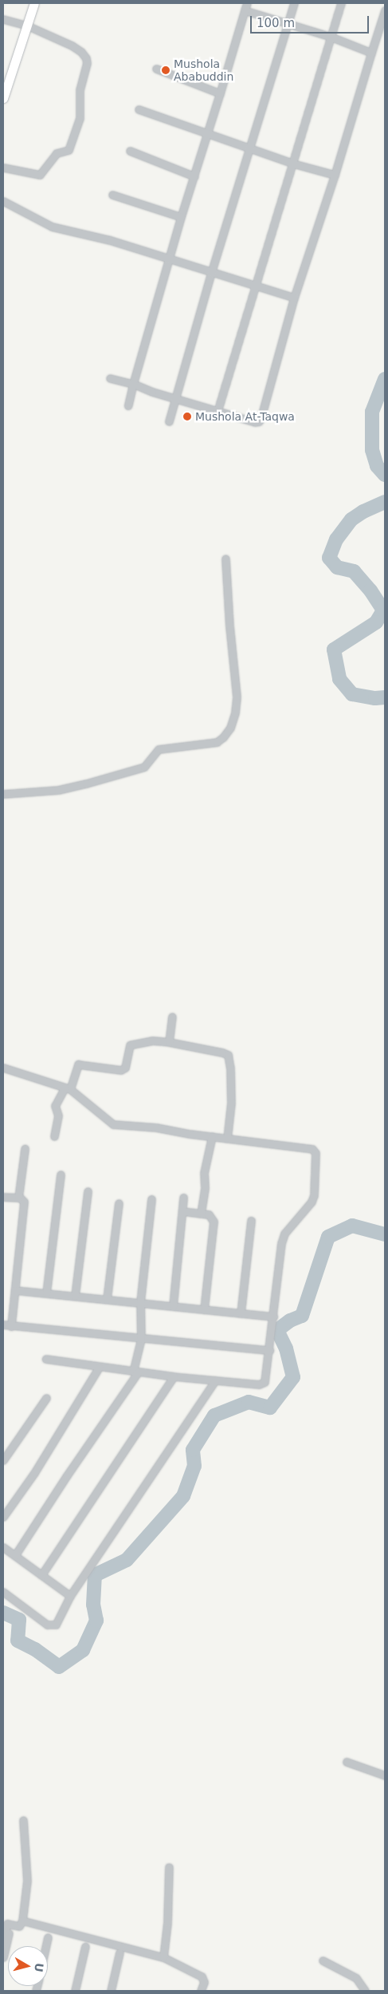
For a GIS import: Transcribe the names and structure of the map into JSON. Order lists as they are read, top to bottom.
{
  "places": ["Mushola Ababuddin", "Mushola At-Taqwa"],
  "scale_bar": "100 m",
  "north": "right"
}
